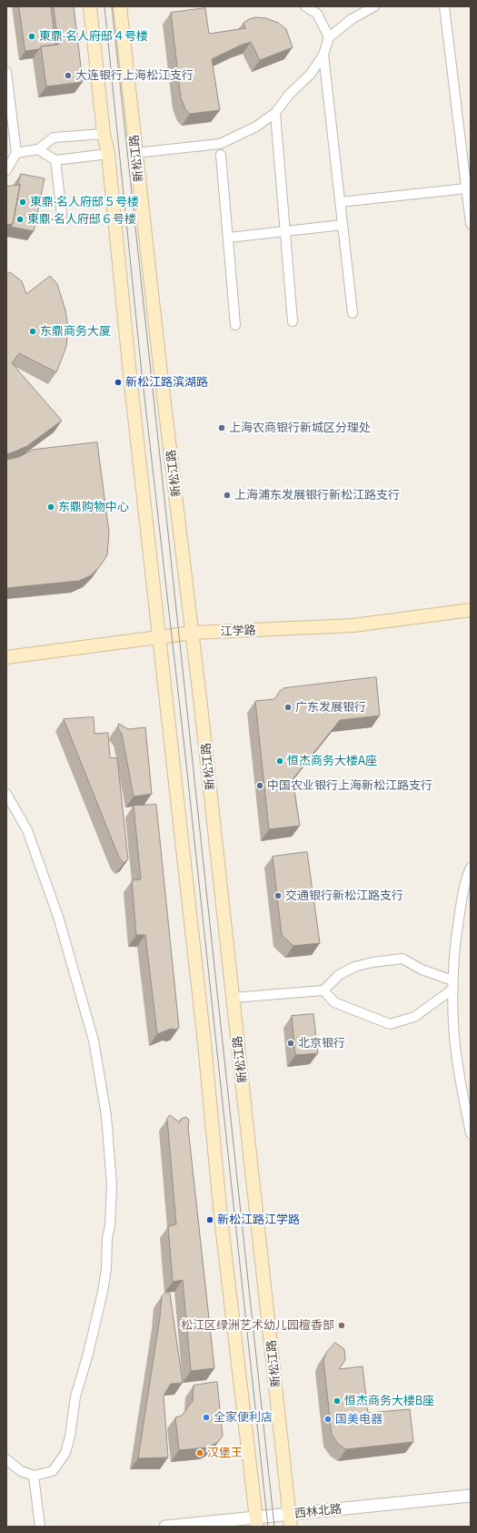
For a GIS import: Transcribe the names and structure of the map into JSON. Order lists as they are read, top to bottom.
{
  "streets": {
    "main road": ["新松江路", "江学路"],
    "street": ["西林北路"]
  },
  "crossings": [
    ["新松江路", "江学路"],
    ["新松江路", "西林北路"]
  ],
  "places": [
    "東鼎·名人府邸４号楼",
    "大连银行上海松江支行",
    "東鼎·名人府邸５号楼",
    "東鼎·名人府邸６号楼",
    "东鼎商务大厦",
    "新松江路滨湖路",
    "上海农商银行新城区分理处",
    "上海浦东发展银行新松江路支行",
    "东鼎购物中心",
    "广东发展银行",
    "恒杰商务大楼A座",
    "中国农业银行上海新松江路支行",
    "交通银行新松江路支行",
    "北京银行",
    "新松江路江学路",
    "松江区绿洲艺术幼儿园檀香部",
    "恒杰商务大楼B座",
    "全家便利店",
    "国美电器",
    "汉堡王"
  ]
}
